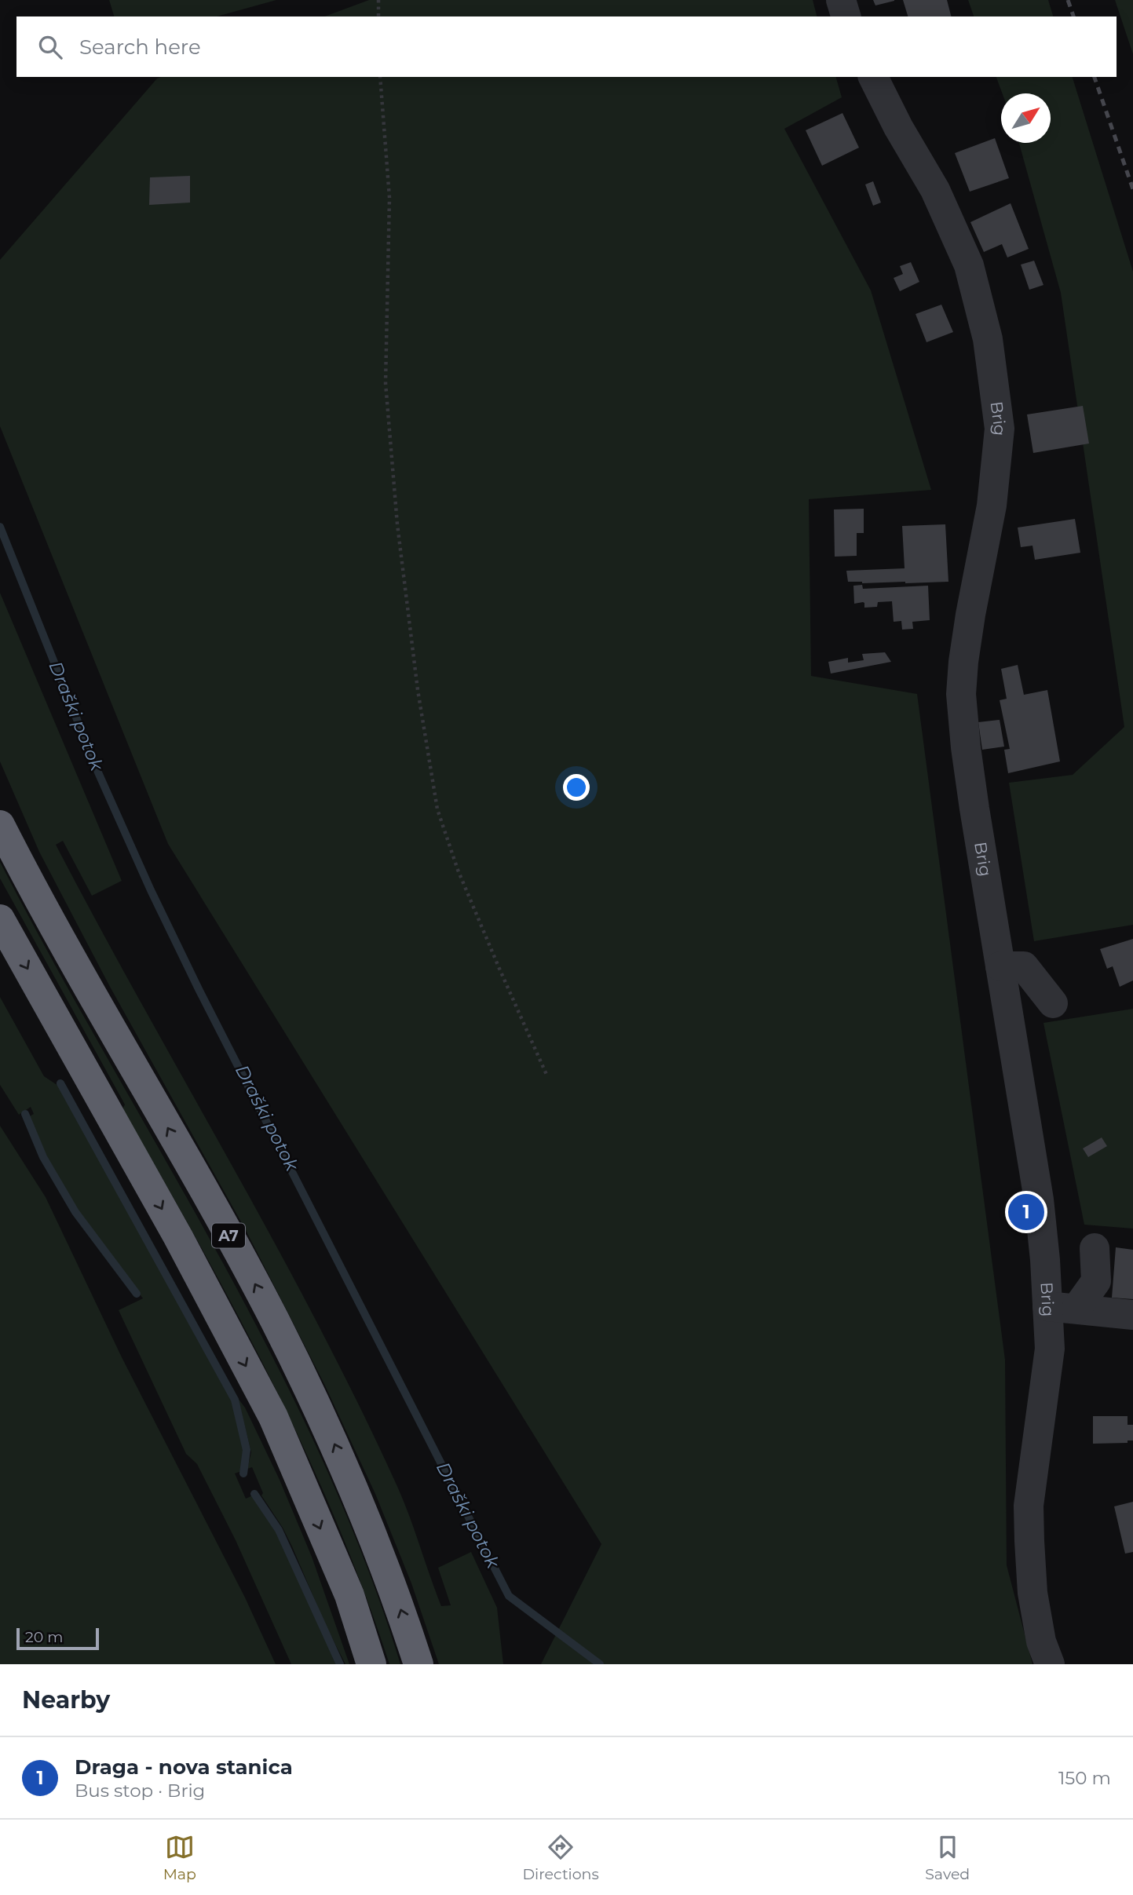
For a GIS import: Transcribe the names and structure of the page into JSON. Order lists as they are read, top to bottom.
{
  "streets": {
    "highway": ["A7"],
    "street": ["Brig"]
  },
  "water": ["Draški potok"],
  "scale_bar": "20 m",
  "north": "top right",
  "page": {
    "search": "Search here",
    "pins": "1",
    "scale": "20 m",
    "heading": "Nearby",
    "list": [
      {
        "mark": "1",
        "name": "Draga - nova stanica",
        "note": "Bus stop · Brig",
        "value": "150 m"
      }
    ],
    "nav": ["Map", "Directions", "Saved"]
  }
}
